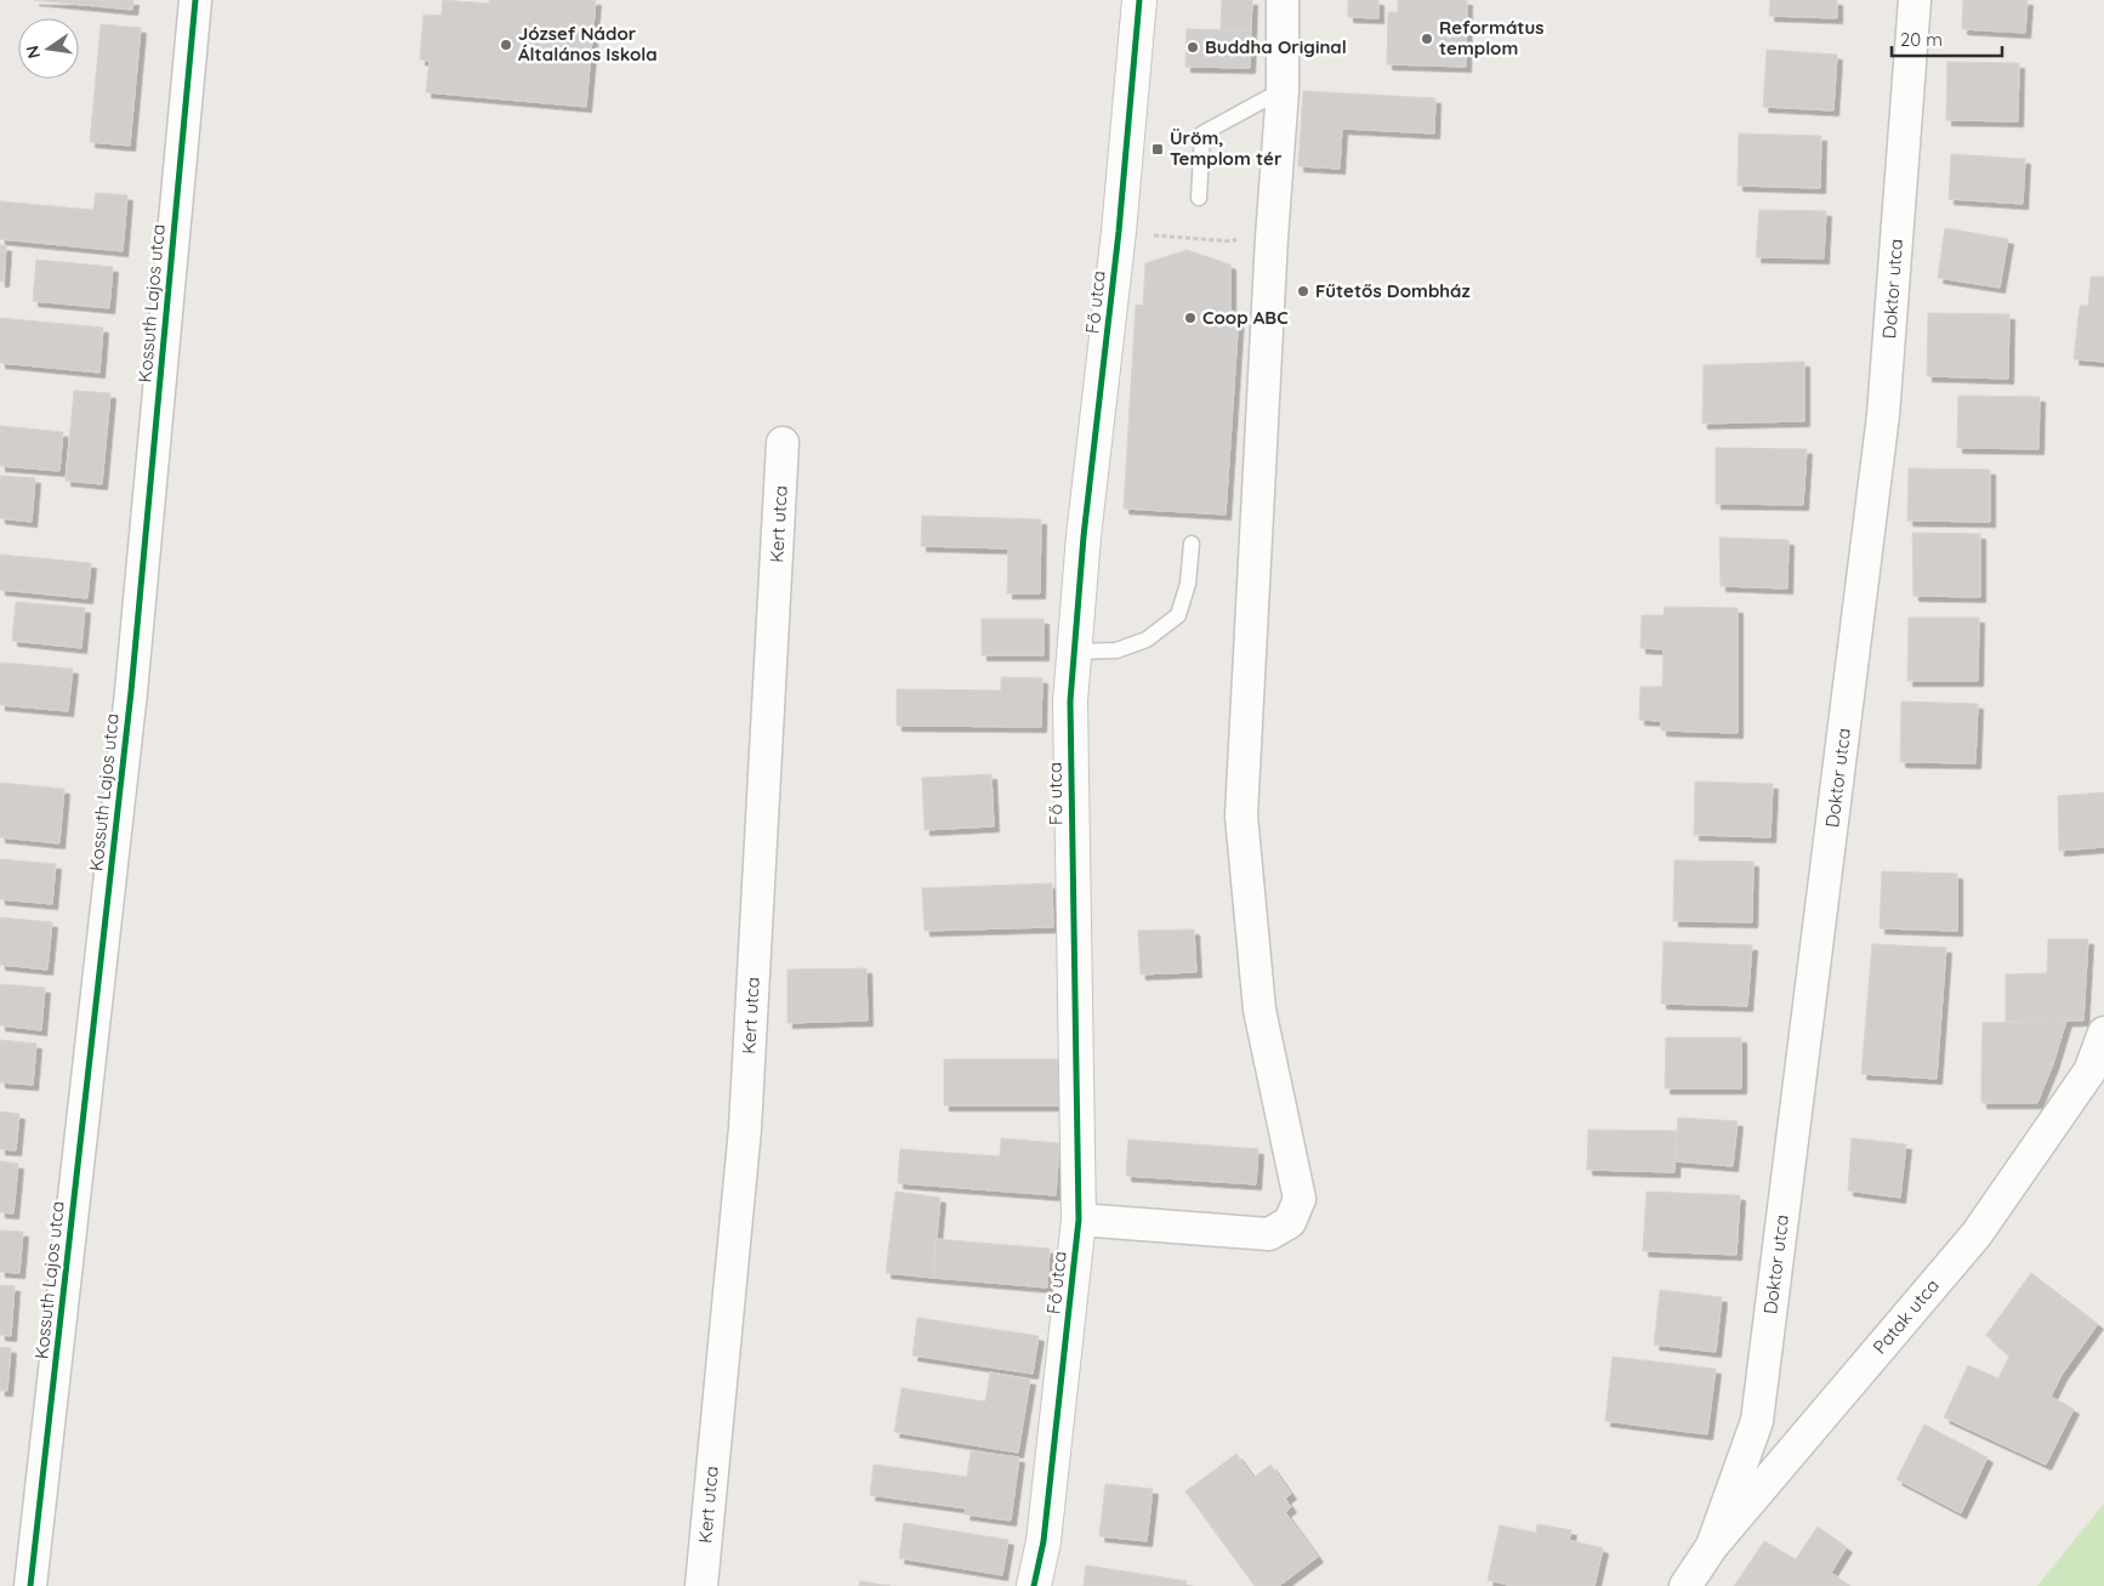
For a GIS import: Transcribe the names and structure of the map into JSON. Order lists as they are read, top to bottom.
{
  "streets": {
    "street": [
      "Doktor utca",
      "Fő utca",
      "Kossuth Lajos utca",
      "Kert utca",
      "Patak utca"
    ]
  },
  "crossings": [
    ["Doktor utca", "Patak utca"]
  ],
  "places": {
    "other": [
      "Református templom",
      "József Nádor Általános Iskola",
      "Buddha Original",
      "Fűtetős Dombház",
      "Coop ABC"
    ],
    "transit": ["Üröm, Templom tér"]
  },
  "scale_bar": "20 m",
  "north": "left"
}
